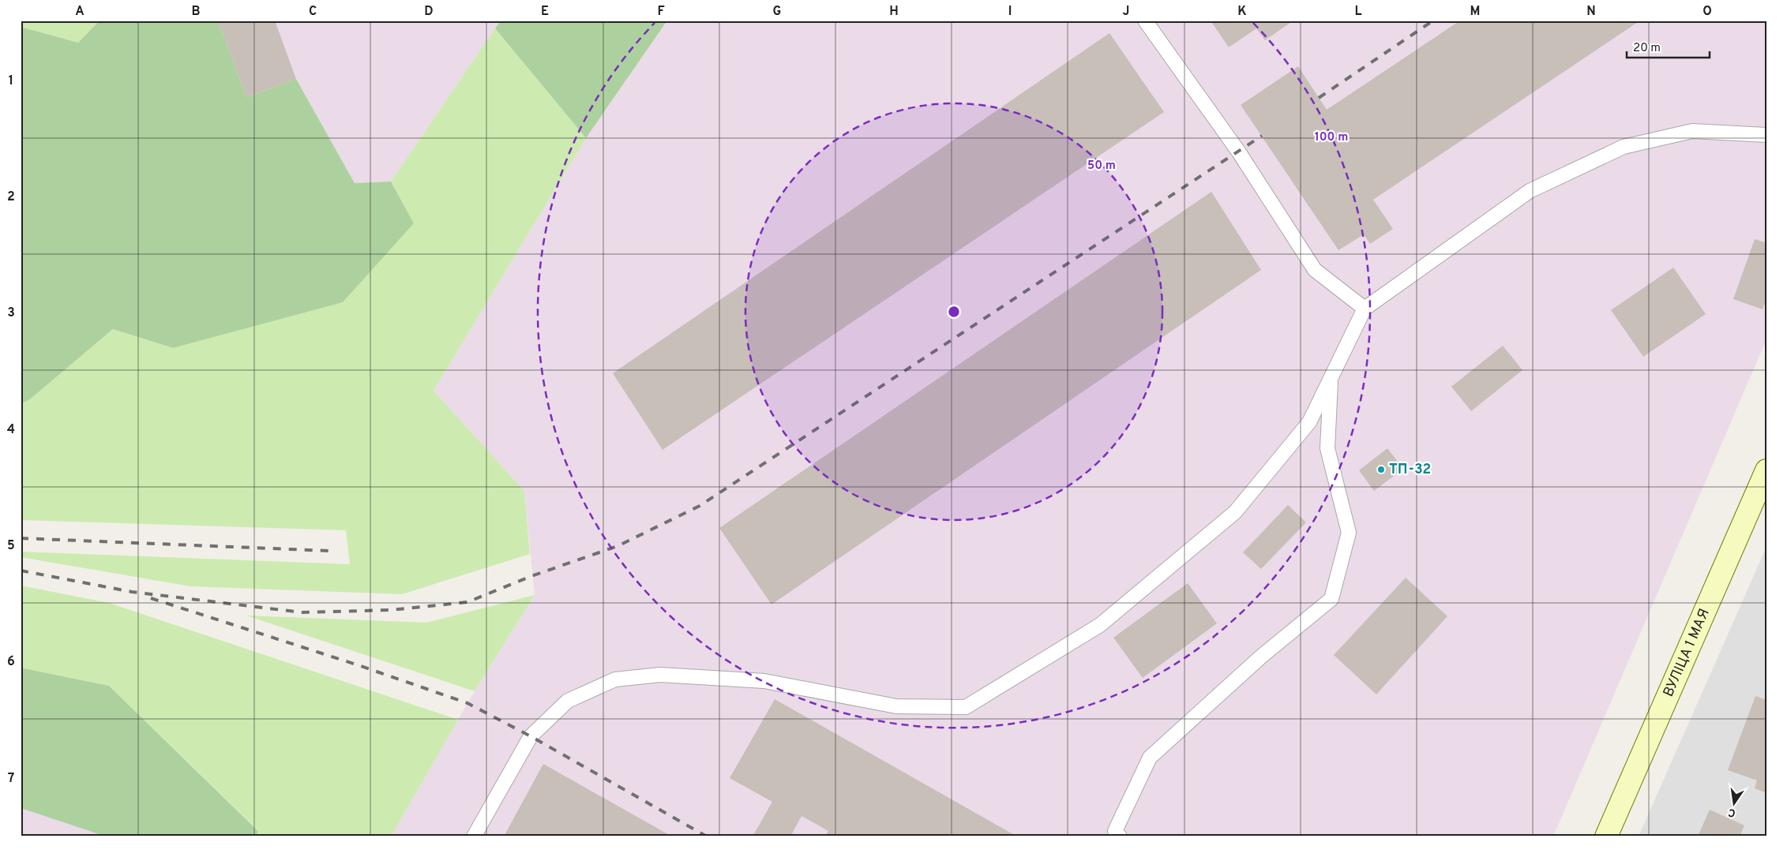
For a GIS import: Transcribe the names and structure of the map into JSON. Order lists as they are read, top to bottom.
{
  "streets": {
    "street": ["ВУЛІЦА 1 МАЯ"]
  },
  "places": ["ТП-32"],
  "scale_bar": "20 m",
  "north": "bottom",
  "grid": {
    "columns": [
      "A",
      "B",
      "C",
      "D",
      "E",
      "F",
      "G",
      "H",
      "I",
      "J",
      "K",
      "L",
      "M",
      "N",
      "O"
    ],
    "rows": [
      "1",
      "2",
      "3",
      "4",
      "5",
      "6",
      "7"
    ]
  },
  "rings": ["100 m", "50 m"]
}
